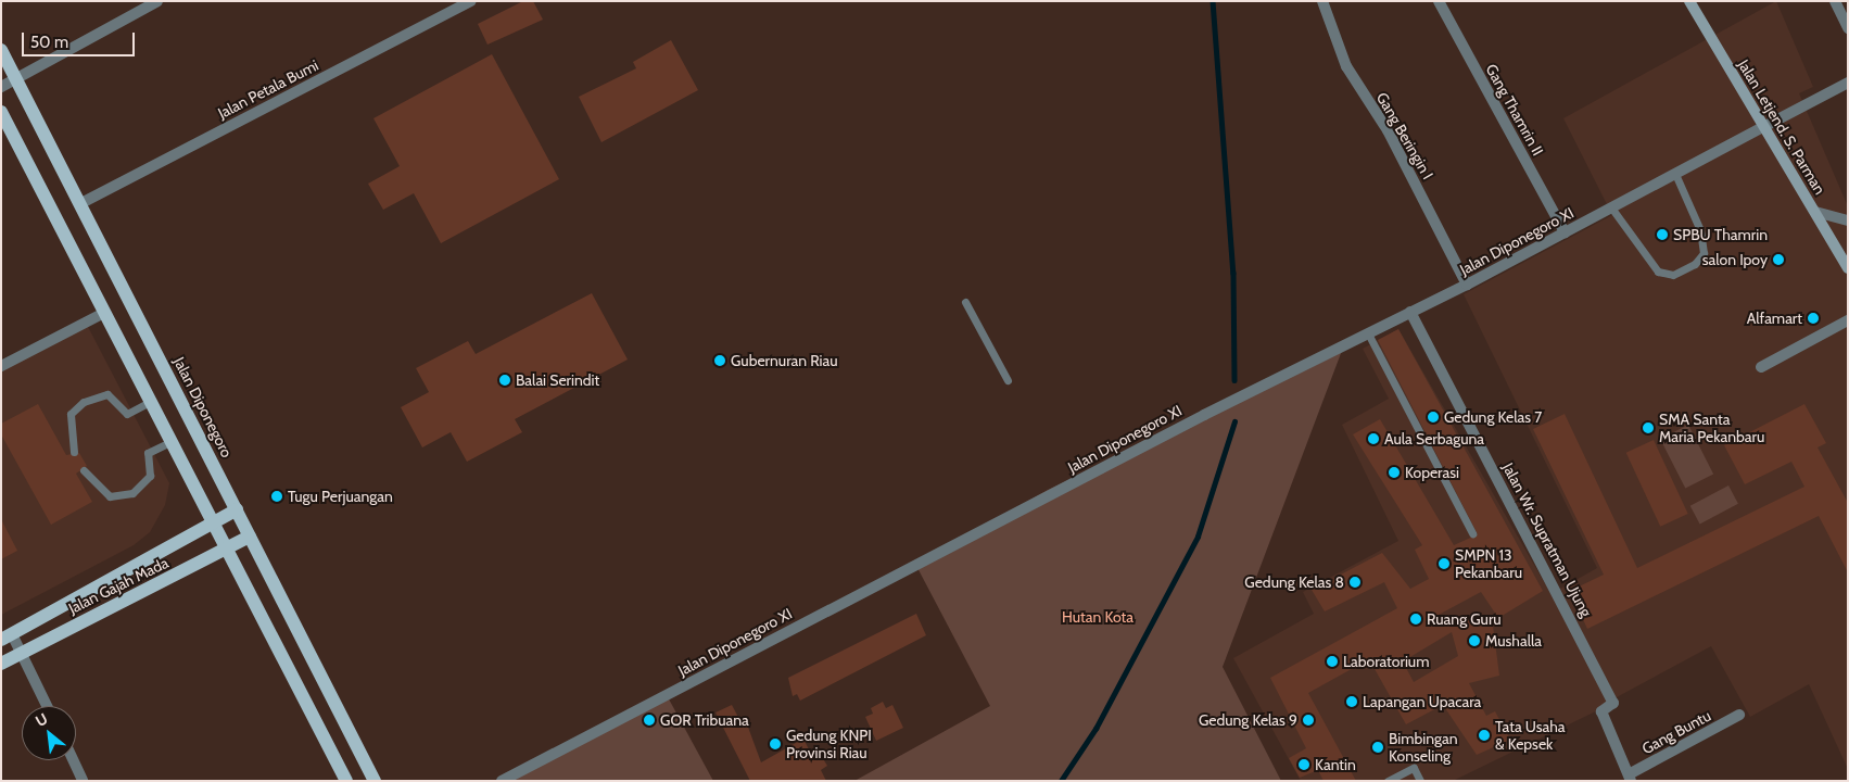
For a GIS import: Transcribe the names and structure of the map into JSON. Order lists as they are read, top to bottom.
{
  "streets": {
    "main road": ["Jalan Letjend. S. Parman", "Jalan Diponegoro", "Jalan Gajah Mada"],
    "street": [
      "Jalan Petala Bumi",
      "Gang Thamrin II",
      "Gang Beringin I",
      "Jalan Diponegoro XI",
      "Jalan Wr. Supratman Ujung",
      "Gang Buntu"
    ]
  },
  "crossings": [
    ["Jalan Petala Bumi", "Jalan Diponegoro"],
    ["Gang Thamrin II", "Jalan Diponegoro XI"],
    ["Jalan Letjend. S. Parman", "Jalan Diponegoro XI"],
    ["Gang Beringin I", "Jalan Diponegoro XI"],
    ["Jalan Diponegoro XI", "Jalan Wr. Supratman Ujung"],
    ["Jalan Diponegoro", "Jalan Gajah Mada"],
    ["Jalan Wr. Supratman Ujung", "Gang Buntu"]
  ],
  "parks": ["Hutan Kota"],
  "places": [
    "SPBU Thamrin",
    "salon Ipoy",
    "Alfamart",
    "Gubernuran Riau",
    "Balai Serindit",
    "Gedung Kelas 7",
    "SMA Santa Maria Pekanbaru",
    "Aula Serbaguna",
    "Koperasi",
    "Tugu Perjuangan",
    "SMPN 13 Pekanbaru",
    "Gedung Kelas 8",
    "Ruang Guru",
    "Mushalla",
    "Laboratorium",
    "Lapangan Upacara",
    "GOR Tribuana",
    "Gedung Kelas 9",
    "Tata Usaha & Kepsek",
    "Gedung KNPI Provinsi Riau",
    "Bimbingan Konseling",
    "Kantin"
  ],
  "scale_bar": "50 m",
  "north": "top left"
}
